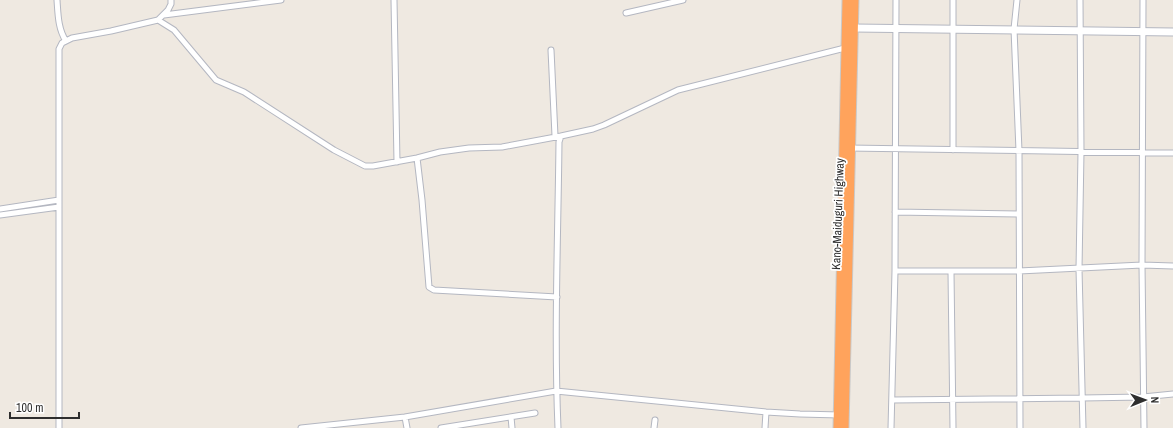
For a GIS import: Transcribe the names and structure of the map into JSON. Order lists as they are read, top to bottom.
{
  "streets": {
    "highway": ["Kano-Maiduguri Highway"]
  },
  "scale_bar": "100 m",
  "north": "right"
}
